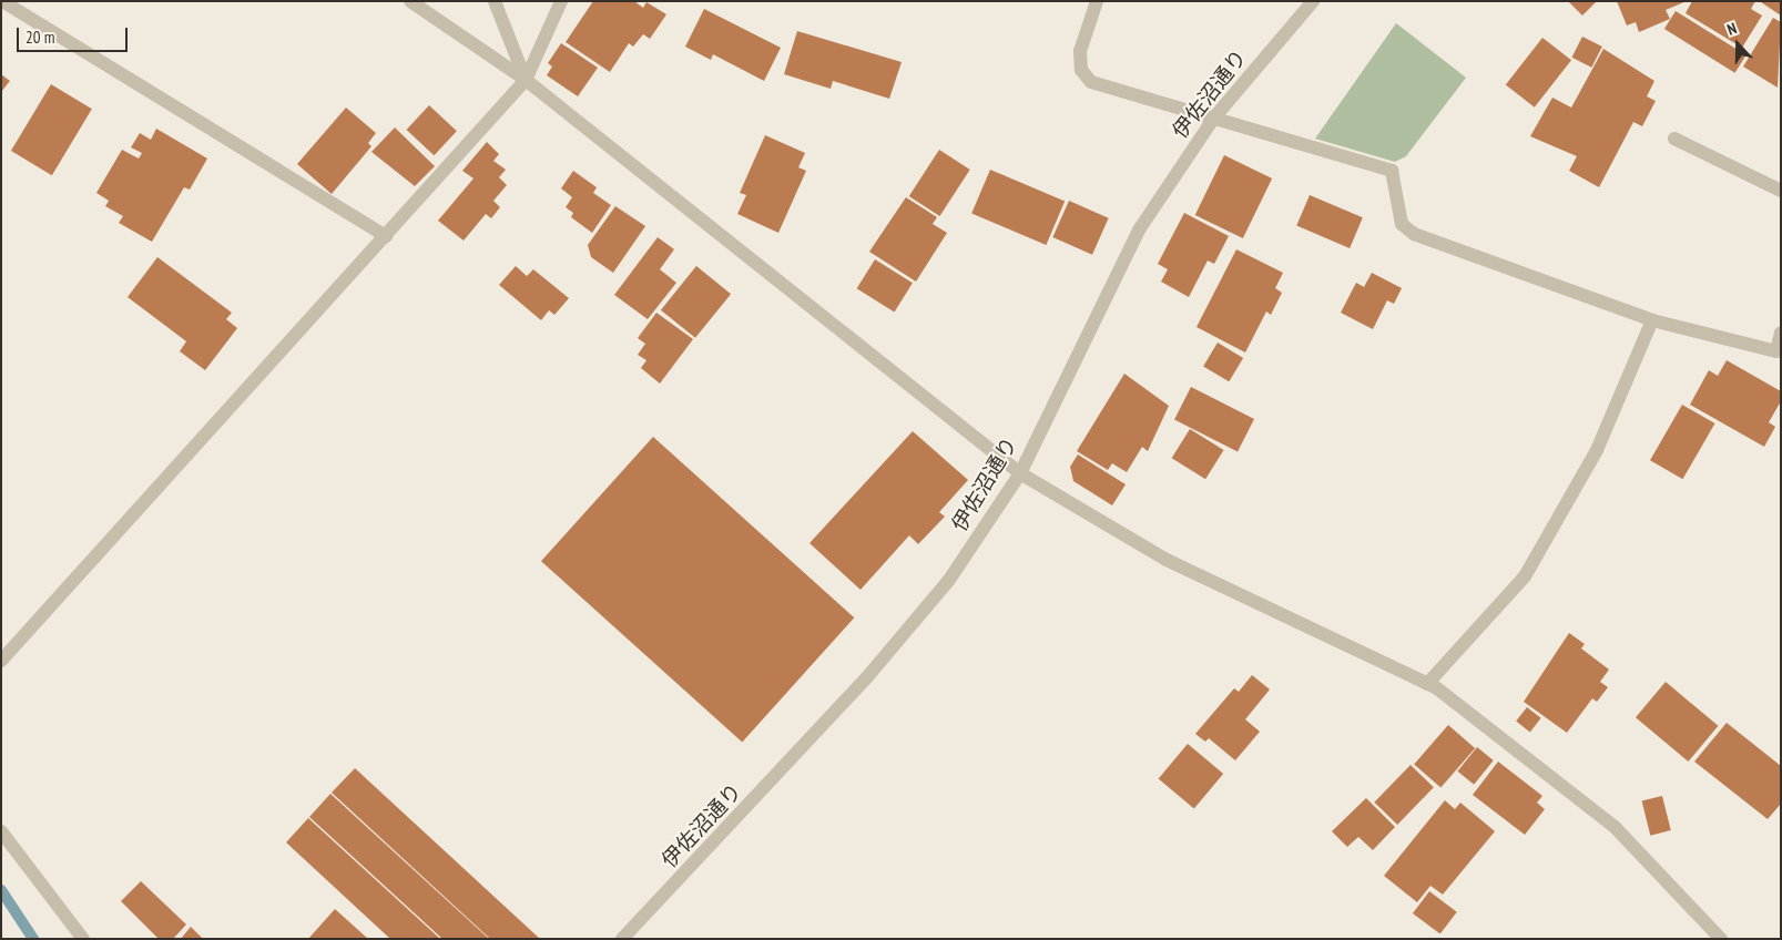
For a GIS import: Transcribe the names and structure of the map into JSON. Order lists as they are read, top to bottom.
{
  "streets": {
    "street": ["伊佐沼通り"]
  },
  "scale_bar": "20 m",
  "north": "top"
}
